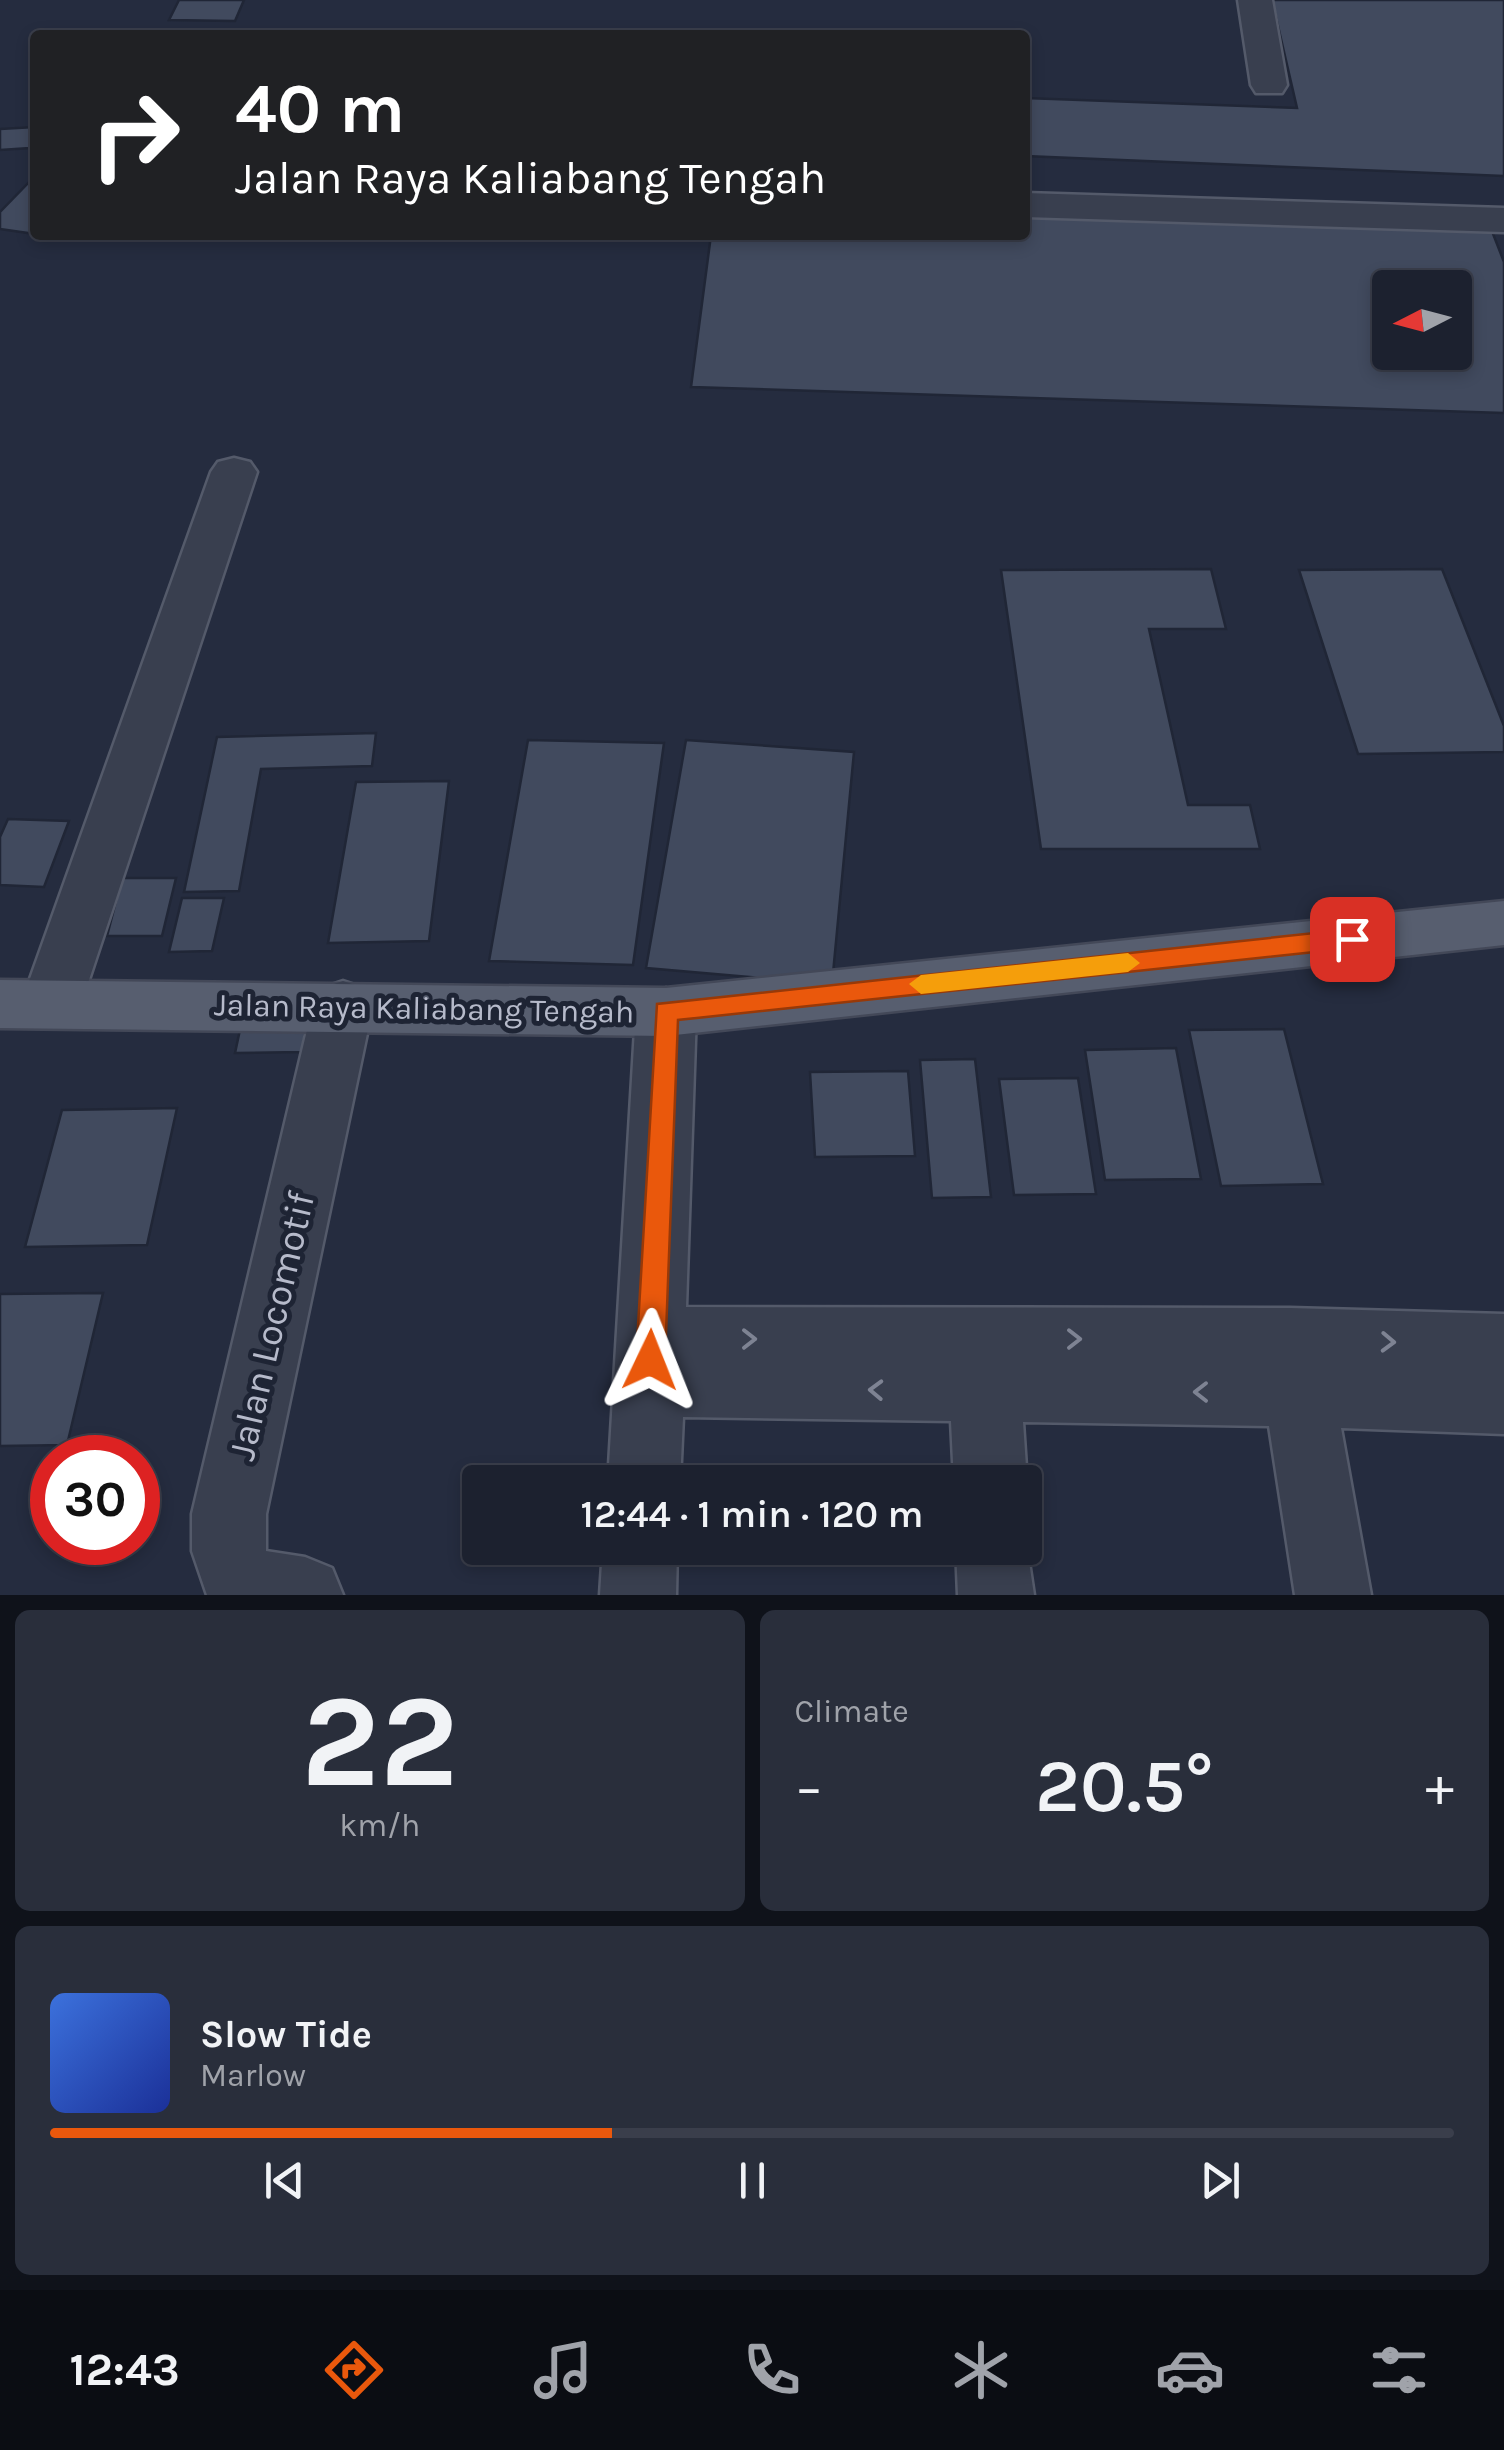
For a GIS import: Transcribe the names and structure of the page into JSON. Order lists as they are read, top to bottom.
{
  "streets": {
    "main road": ["Jalan Raya Kaliabang Tengah"],
    "street": ["Jalan Locomotif"]
  },
  "crossings": [
    ["Jalan Raya Kaliabang Tengah", "Jalan Locomotif"]
  ],
  "north": "left",
  "page": {
    "turn": ["40 m", "Jalan Raya Kaliabang Tengah"],
    "limit": "30",
    "trip": "12:44 · 1 min · 120 m",
    "tile": [
      ["22", "km/h"],
      "Climate"
    ],
    "heat": ["−", "20.5°", "+"],
    "song": ["Slow Tide", "Marlow"],
    "tabs": "12:43"
  }
}
